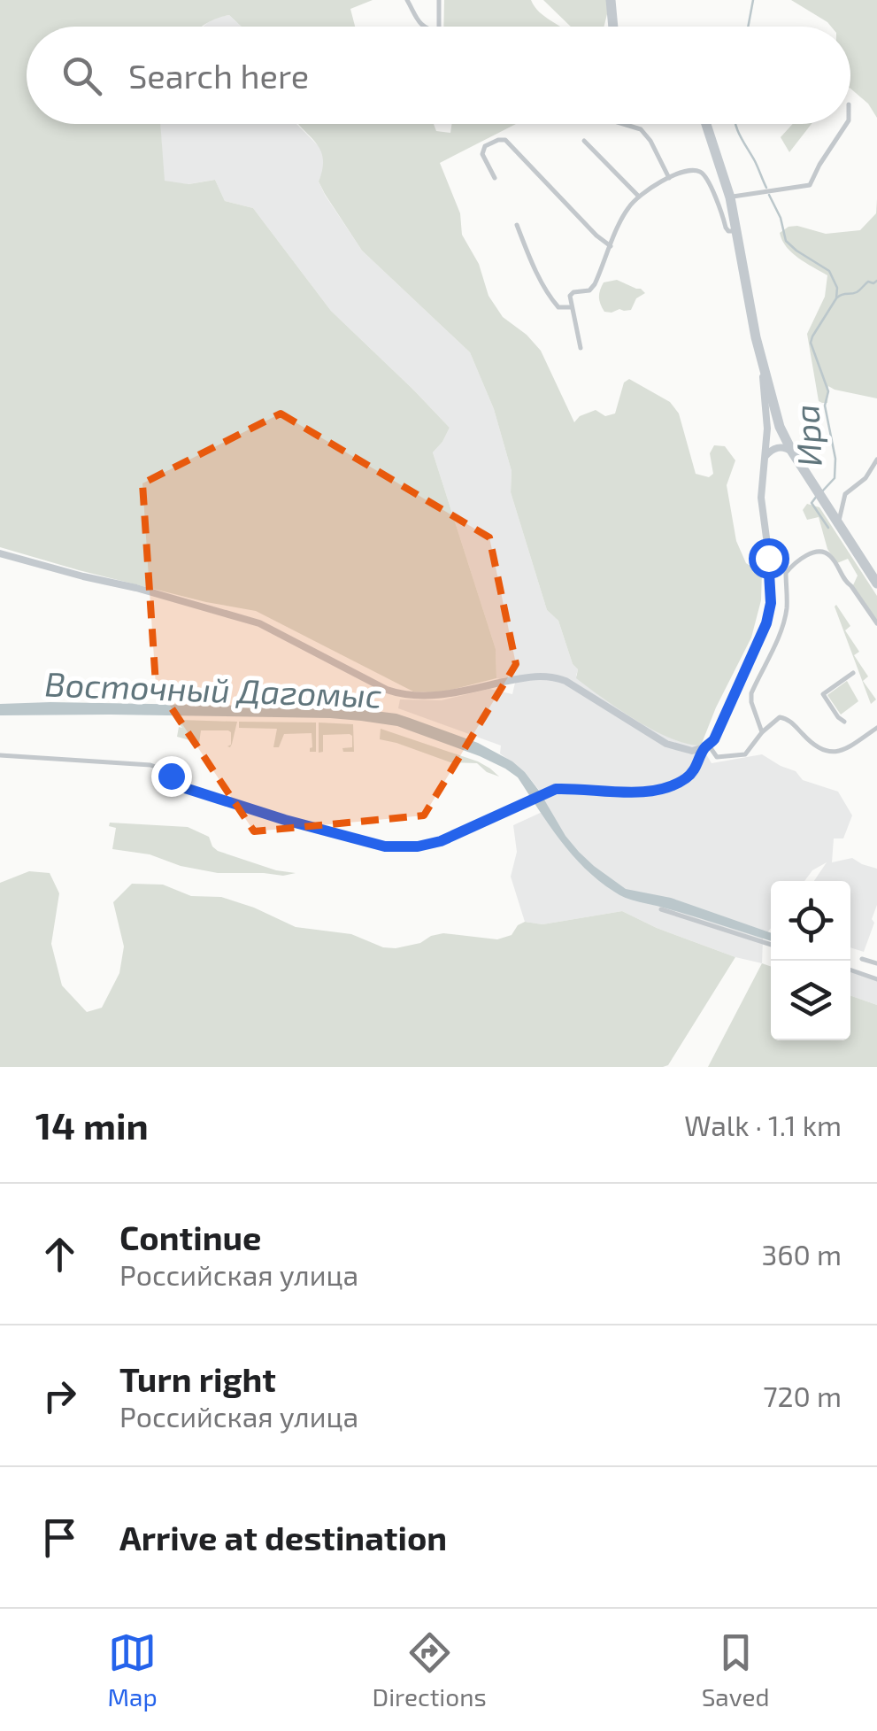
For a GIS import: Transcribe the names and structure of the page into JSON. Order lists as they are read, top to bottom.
{
  "water": ["Ира", "Восточный Дагомыс"],
  "page": {
    "search": "Search here",
    "heading": ["14 min", "Walk · 1.1 km"],
    "list": [
      ["Continue", "Российская улица", "360 m"],
      ["Turn right", "Российская улица", "720 m"],
      "Arrive at destination"
    ],
    "nav": ["Map", "Directions", "Saved"]
  }
}
